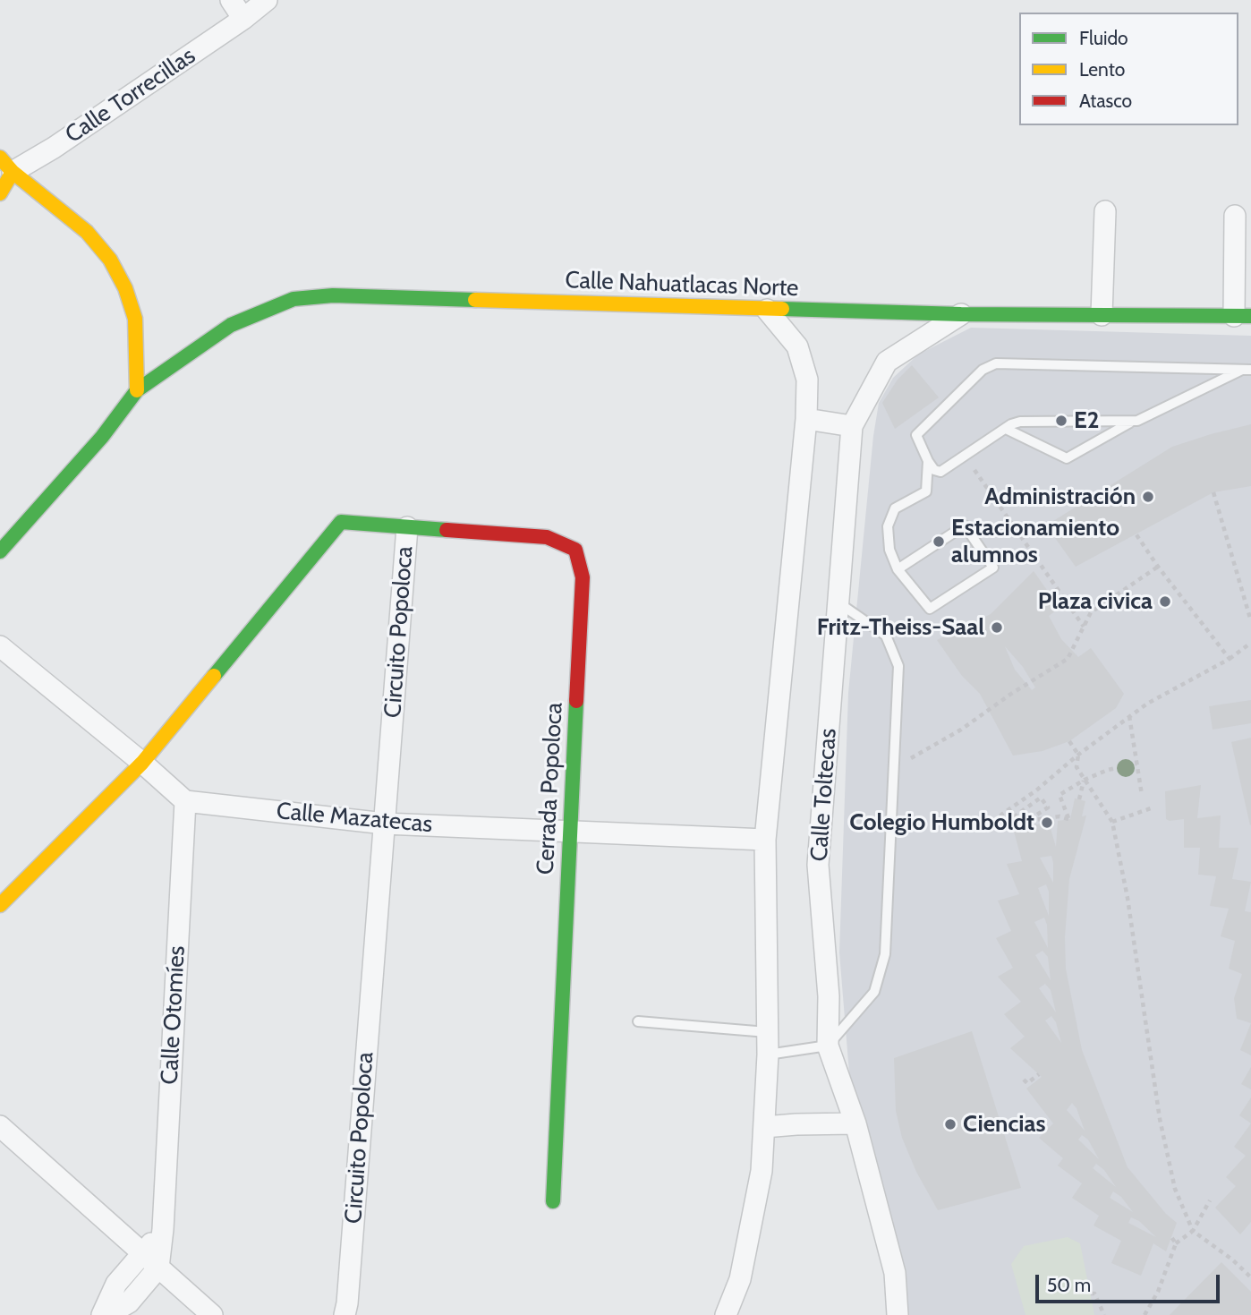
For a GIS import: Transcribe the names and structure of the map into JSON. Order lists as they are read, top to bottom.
{
  "streets": {
    "street": [
      "Calle Torrecillas",
      "Calle Nahuatlacas Norte",
      "Circuito Popoloca",
      "Cerrada Popoloca",
      "Calle Toltecas",
      "Calle Mazatecas",
      "Calle Otomíes"
    ]
  },
  "crossings": [
    ["Calle Nahuatlacas Norte", "Calle Toltecas"],
    ["Circuito Popoloca", "Cerrada Popoloca"],
    ["Circuito Popoloca", "Calle Mazatecas"],
    ["Cerrada Popoloca", "Calle Mazatecas"],
    ["Calle Mazatecas", "Calle Otomíes"]
  ],
  "places": [
    "E2",
    "Administración",
    "Estacionamiento alumnos",
    "Plaza civica",
    "Fritz-Theiss-Saal",
    "Colegio Humboldt",
    "Ciencias"
  ],
  "legend": ["Fluido", "Lento", "Atasco"],
  "scale_bar": "50 m"
}
